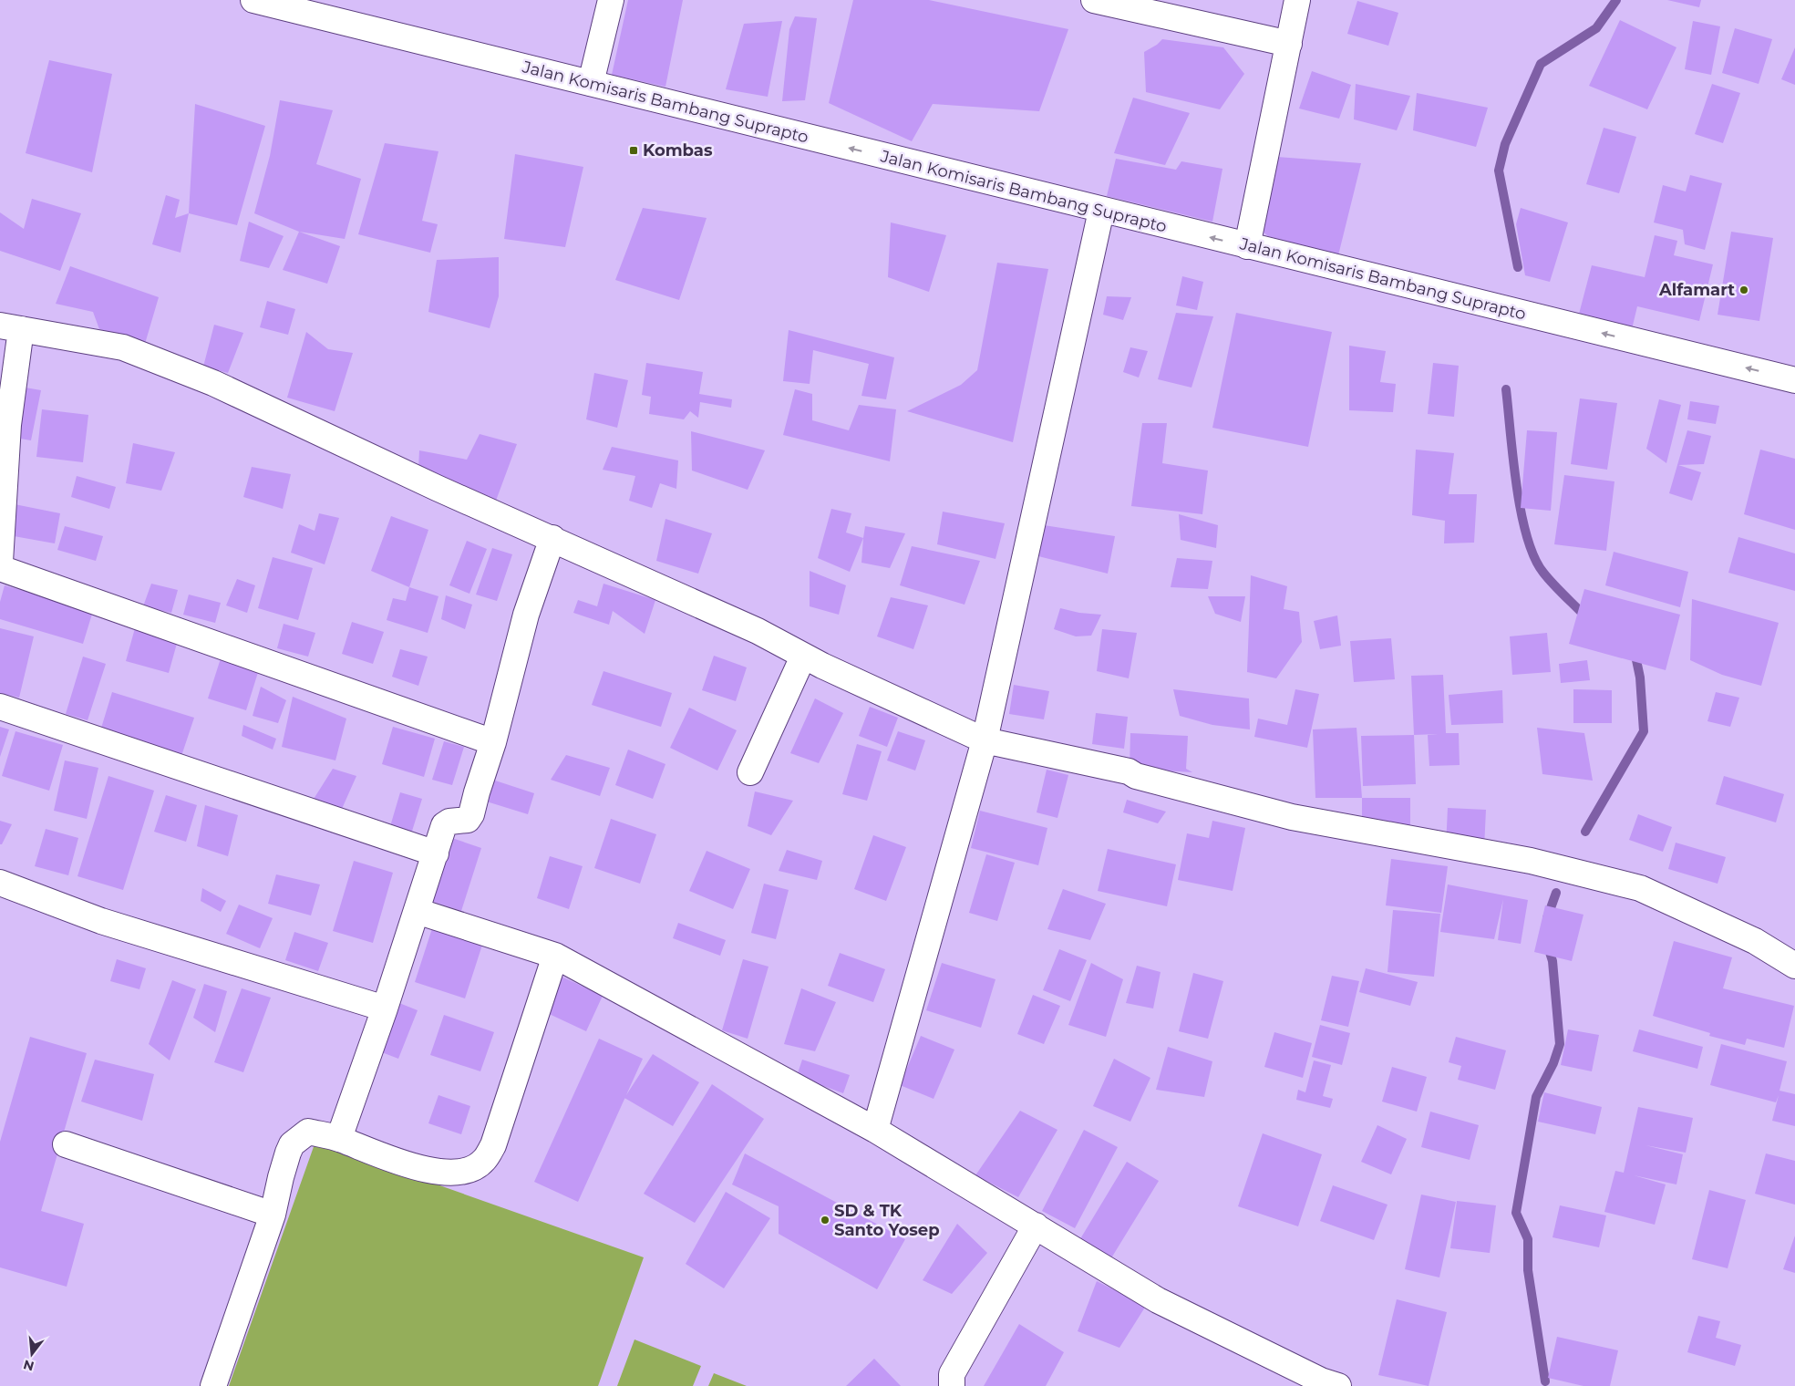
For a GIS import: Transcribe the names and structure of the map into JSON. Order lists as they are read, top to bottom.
{
  "streets": {
    "street": ["Jalan Komisaris Bambang Suprapto"]
  },
  "one_way": ["Jalan Komisaris Bambang Suprapto"],
  "places": {
    "transit": ["Kombas"],
    "other": ["Alfamart", "SD & TK Santo Yosep"]
  },
  "north": "bottom"
}
